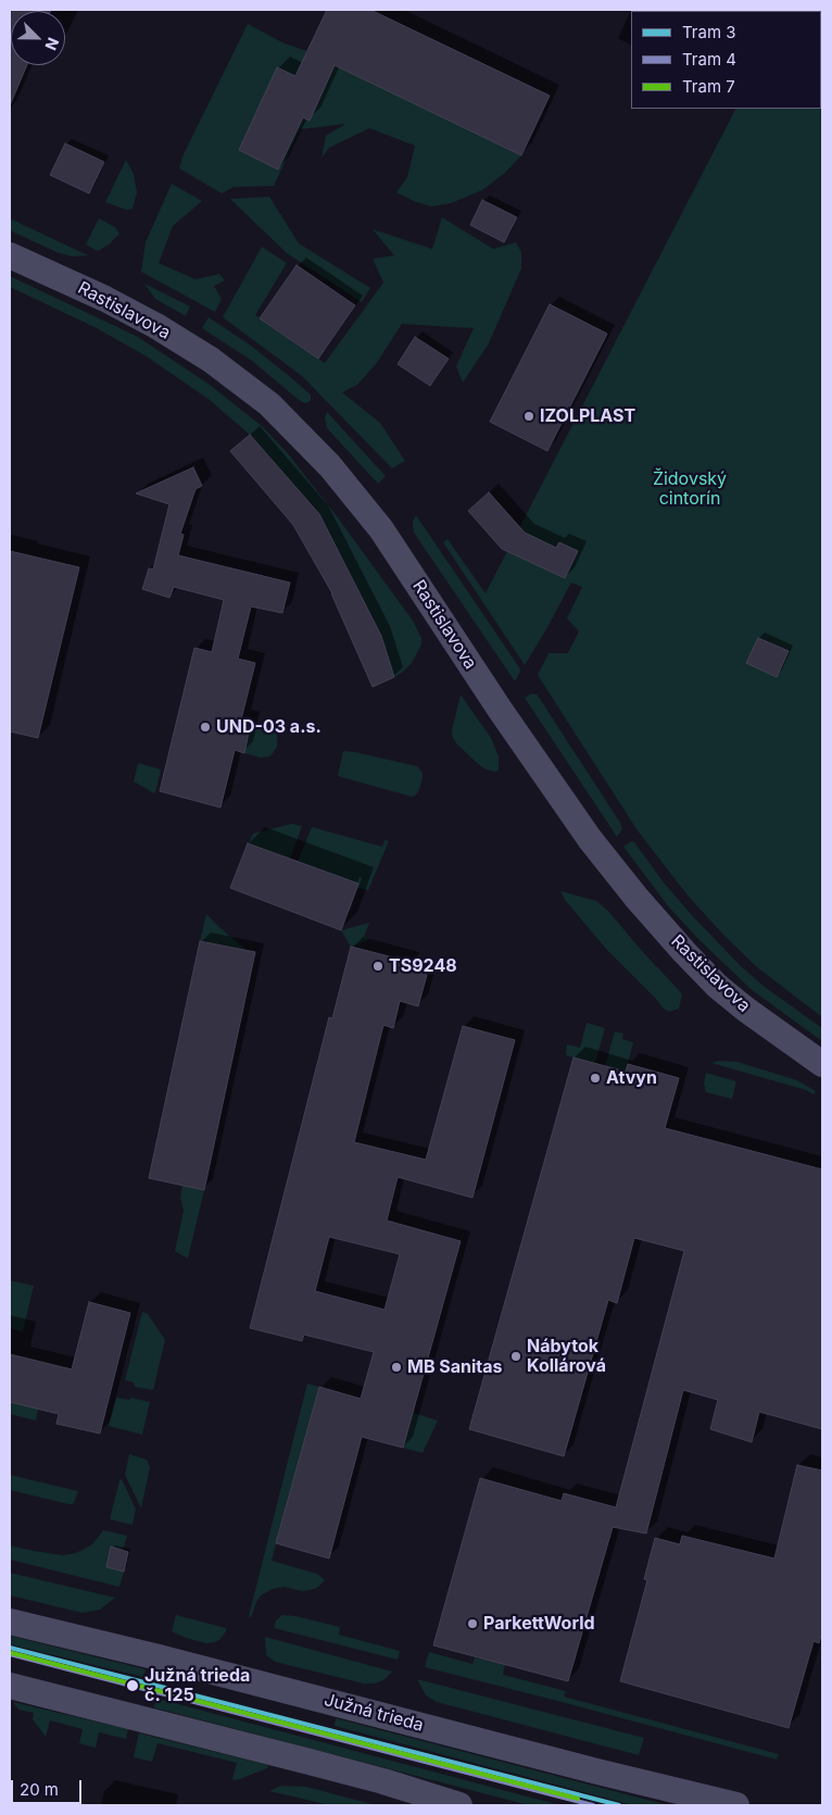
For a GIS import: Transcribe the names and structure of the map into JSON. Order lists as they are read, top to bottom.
{
  "streets": {
    "street": ["Rastislavova", "Južná trieda"]
  },
  "parks": ["Židovský cintorín"],
  "places": [
    "IZOLPLAST",
    "UND-03 a.s.",
    "TS9248",
    "Atvyn",
    "Nábytok Kollárová",
    "MB Sanitas",
    "ParkettWorld",
    "Južná trieda č. 125"
  ],
  "lines": ["tram line 3", "tram line 7", "tram line 4"],
  "legend": ["Tram 3", "Tram 4", "Tram 7"],
  "scale_bar": "20 m",
  "north": "bottom right"
}
